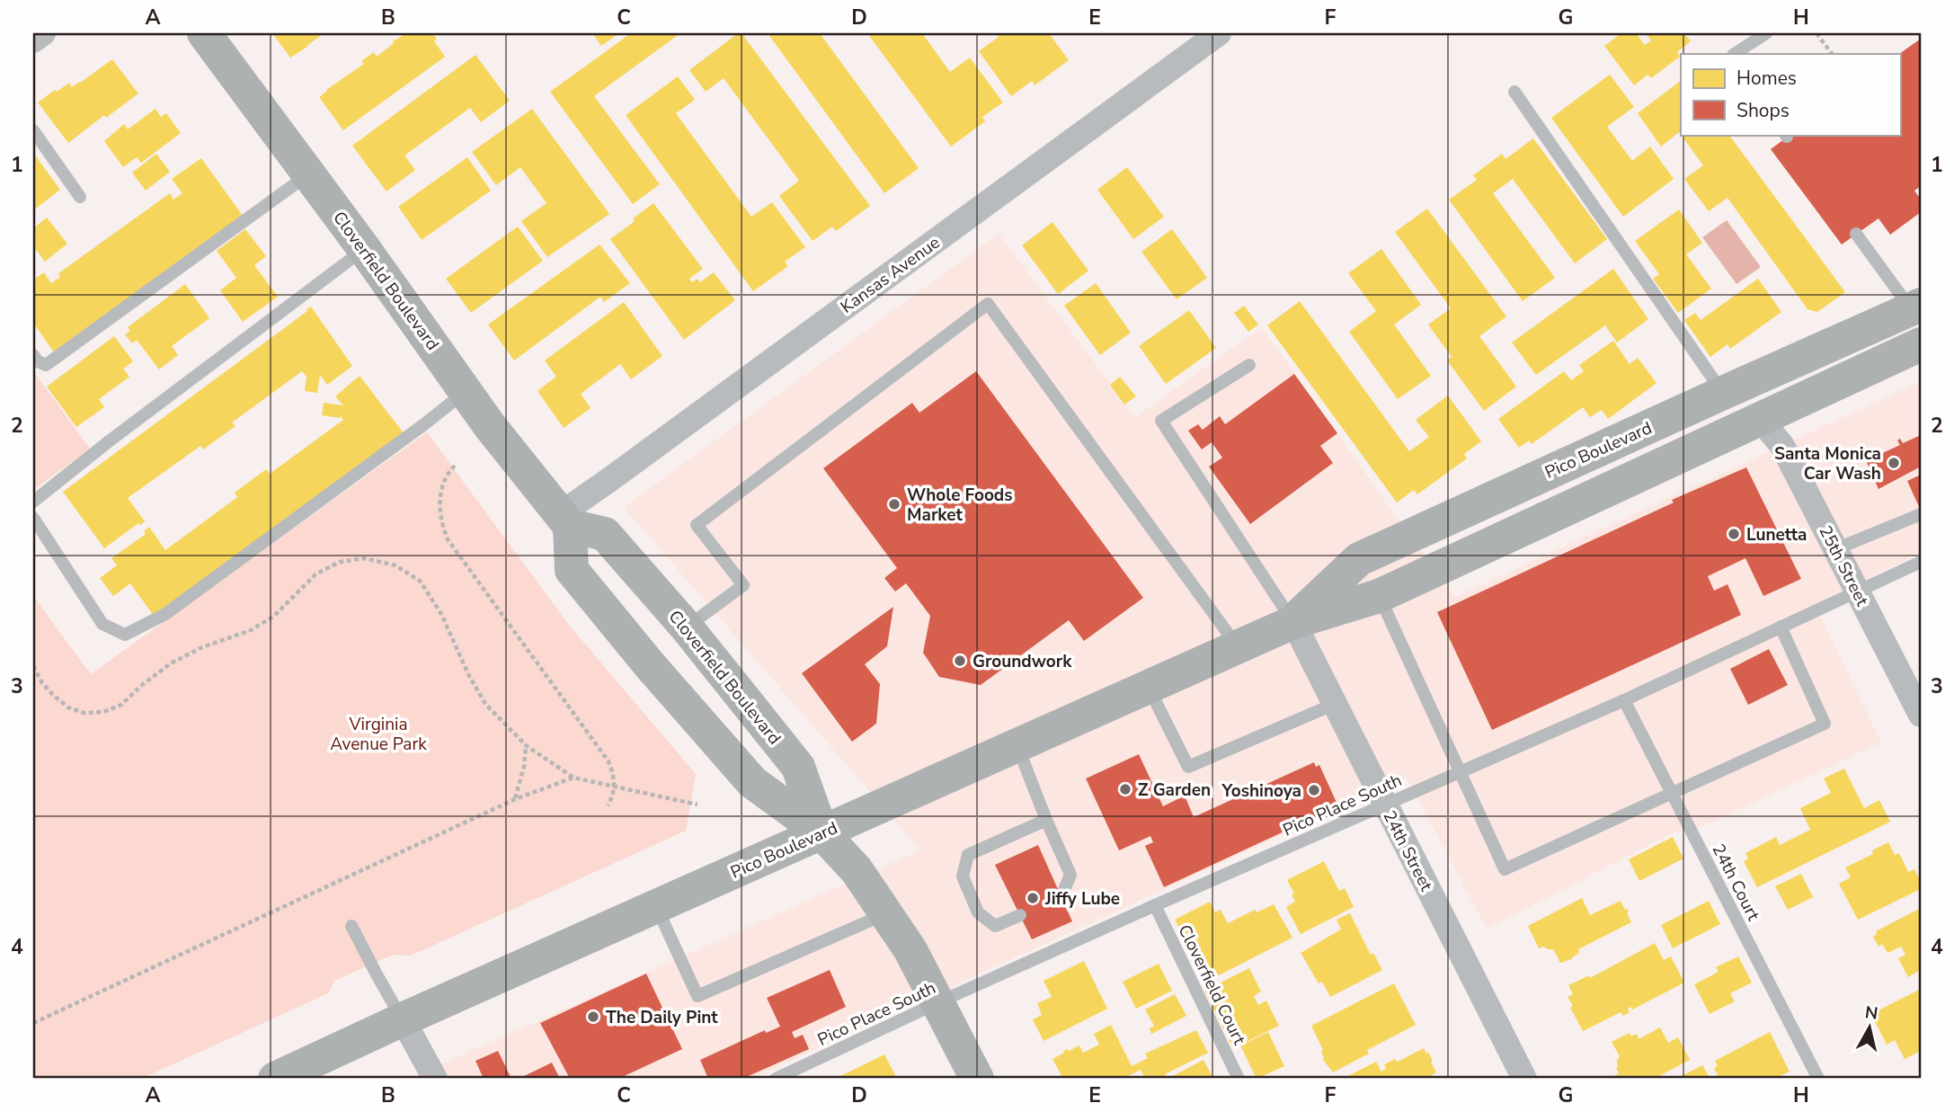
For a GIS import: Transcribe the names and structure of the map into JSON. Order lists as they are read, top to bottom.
{
  "streets": {
    "main road": ["Cloverfield Boulevard", "Pico Boulevard"],
    "street": ["Kansas Avenue", "25th Street", "24th Street"],
    "lane": ["Pico Place South", "24th Court", "Cloverfield Court"]
  },
  "crossings": [
    ["Kansas Avenue", "Cloverfield Boulevard"],
    ["Cloverfield Boulevard", "Pico Boulevard"],
    ["Cloverfield Boulevard", "Pico Place South"],
    ["Pico Boulevard", "25th Street"],
    ["Pico Boulevard", "24th Street"],
    ["25th Street", "Pico Place South"],
    ["Pico Place South", "24th Street"],
    ["Pico Place South", "24th Court"],
    ["Pico Place South", "Cloverfield Court"]
  ],
  "parks": ["Virginia Avenue Park"],
  "places": [
    "Santa Monica Car Wash",
    "Whole Foods Market",
    "Lunetta",
    "Groundwork",
    "Z Garden",
    "Yoshinoya",
    "Jiffy Lube",
    "The Daily Pint"
  ],
  "legend": ["Homes", "Shops"],
  "north": "top",
  "grid": {
    "columns": [
      "A",
      "B",
      "C",
      "D",
      "E",
      "F",
      "G",
      "H"
    ],
    "rows": [
      "1",
      "2",
      "3",
      "4"
    ]
  }
}
